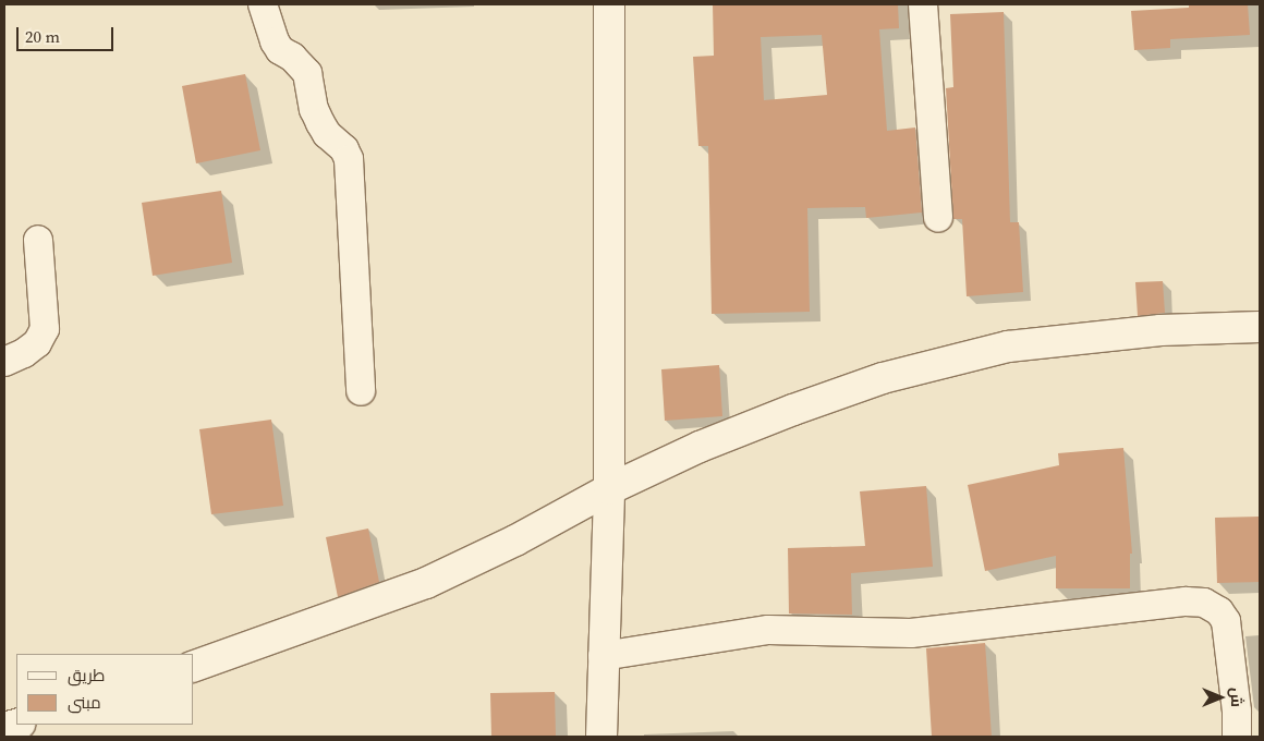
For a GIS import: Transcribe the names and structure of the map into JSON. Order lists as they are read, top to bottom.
{
  "legend": ["طريق", "مبنى"],
  "scale_bar": "20 m",
  "north": "right"
}
